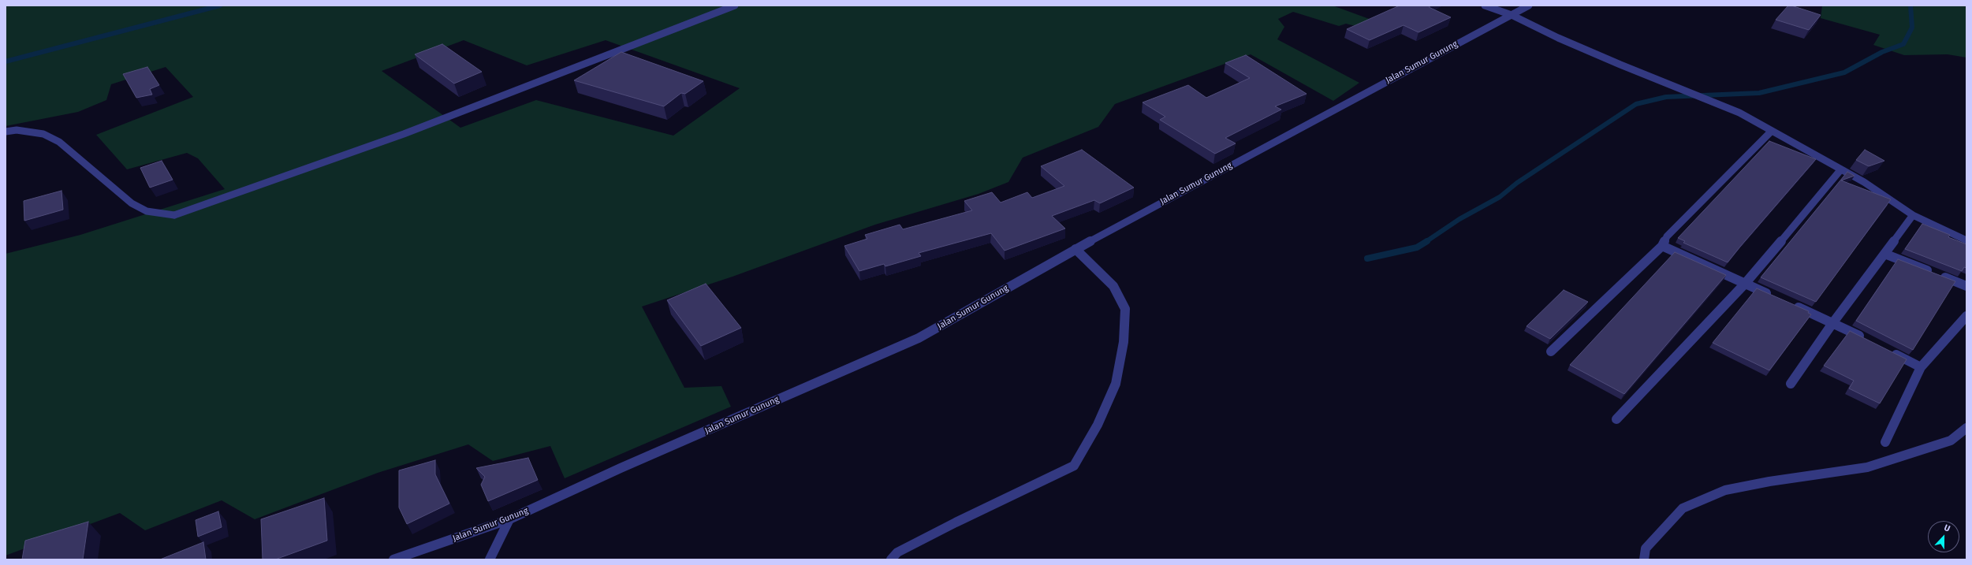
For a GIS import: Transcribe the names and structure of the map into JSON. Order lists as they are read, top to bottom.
{
  "streets": {
    "street": ["Jalan Sumur Gunung"]
  },
  "north": "top"
}
